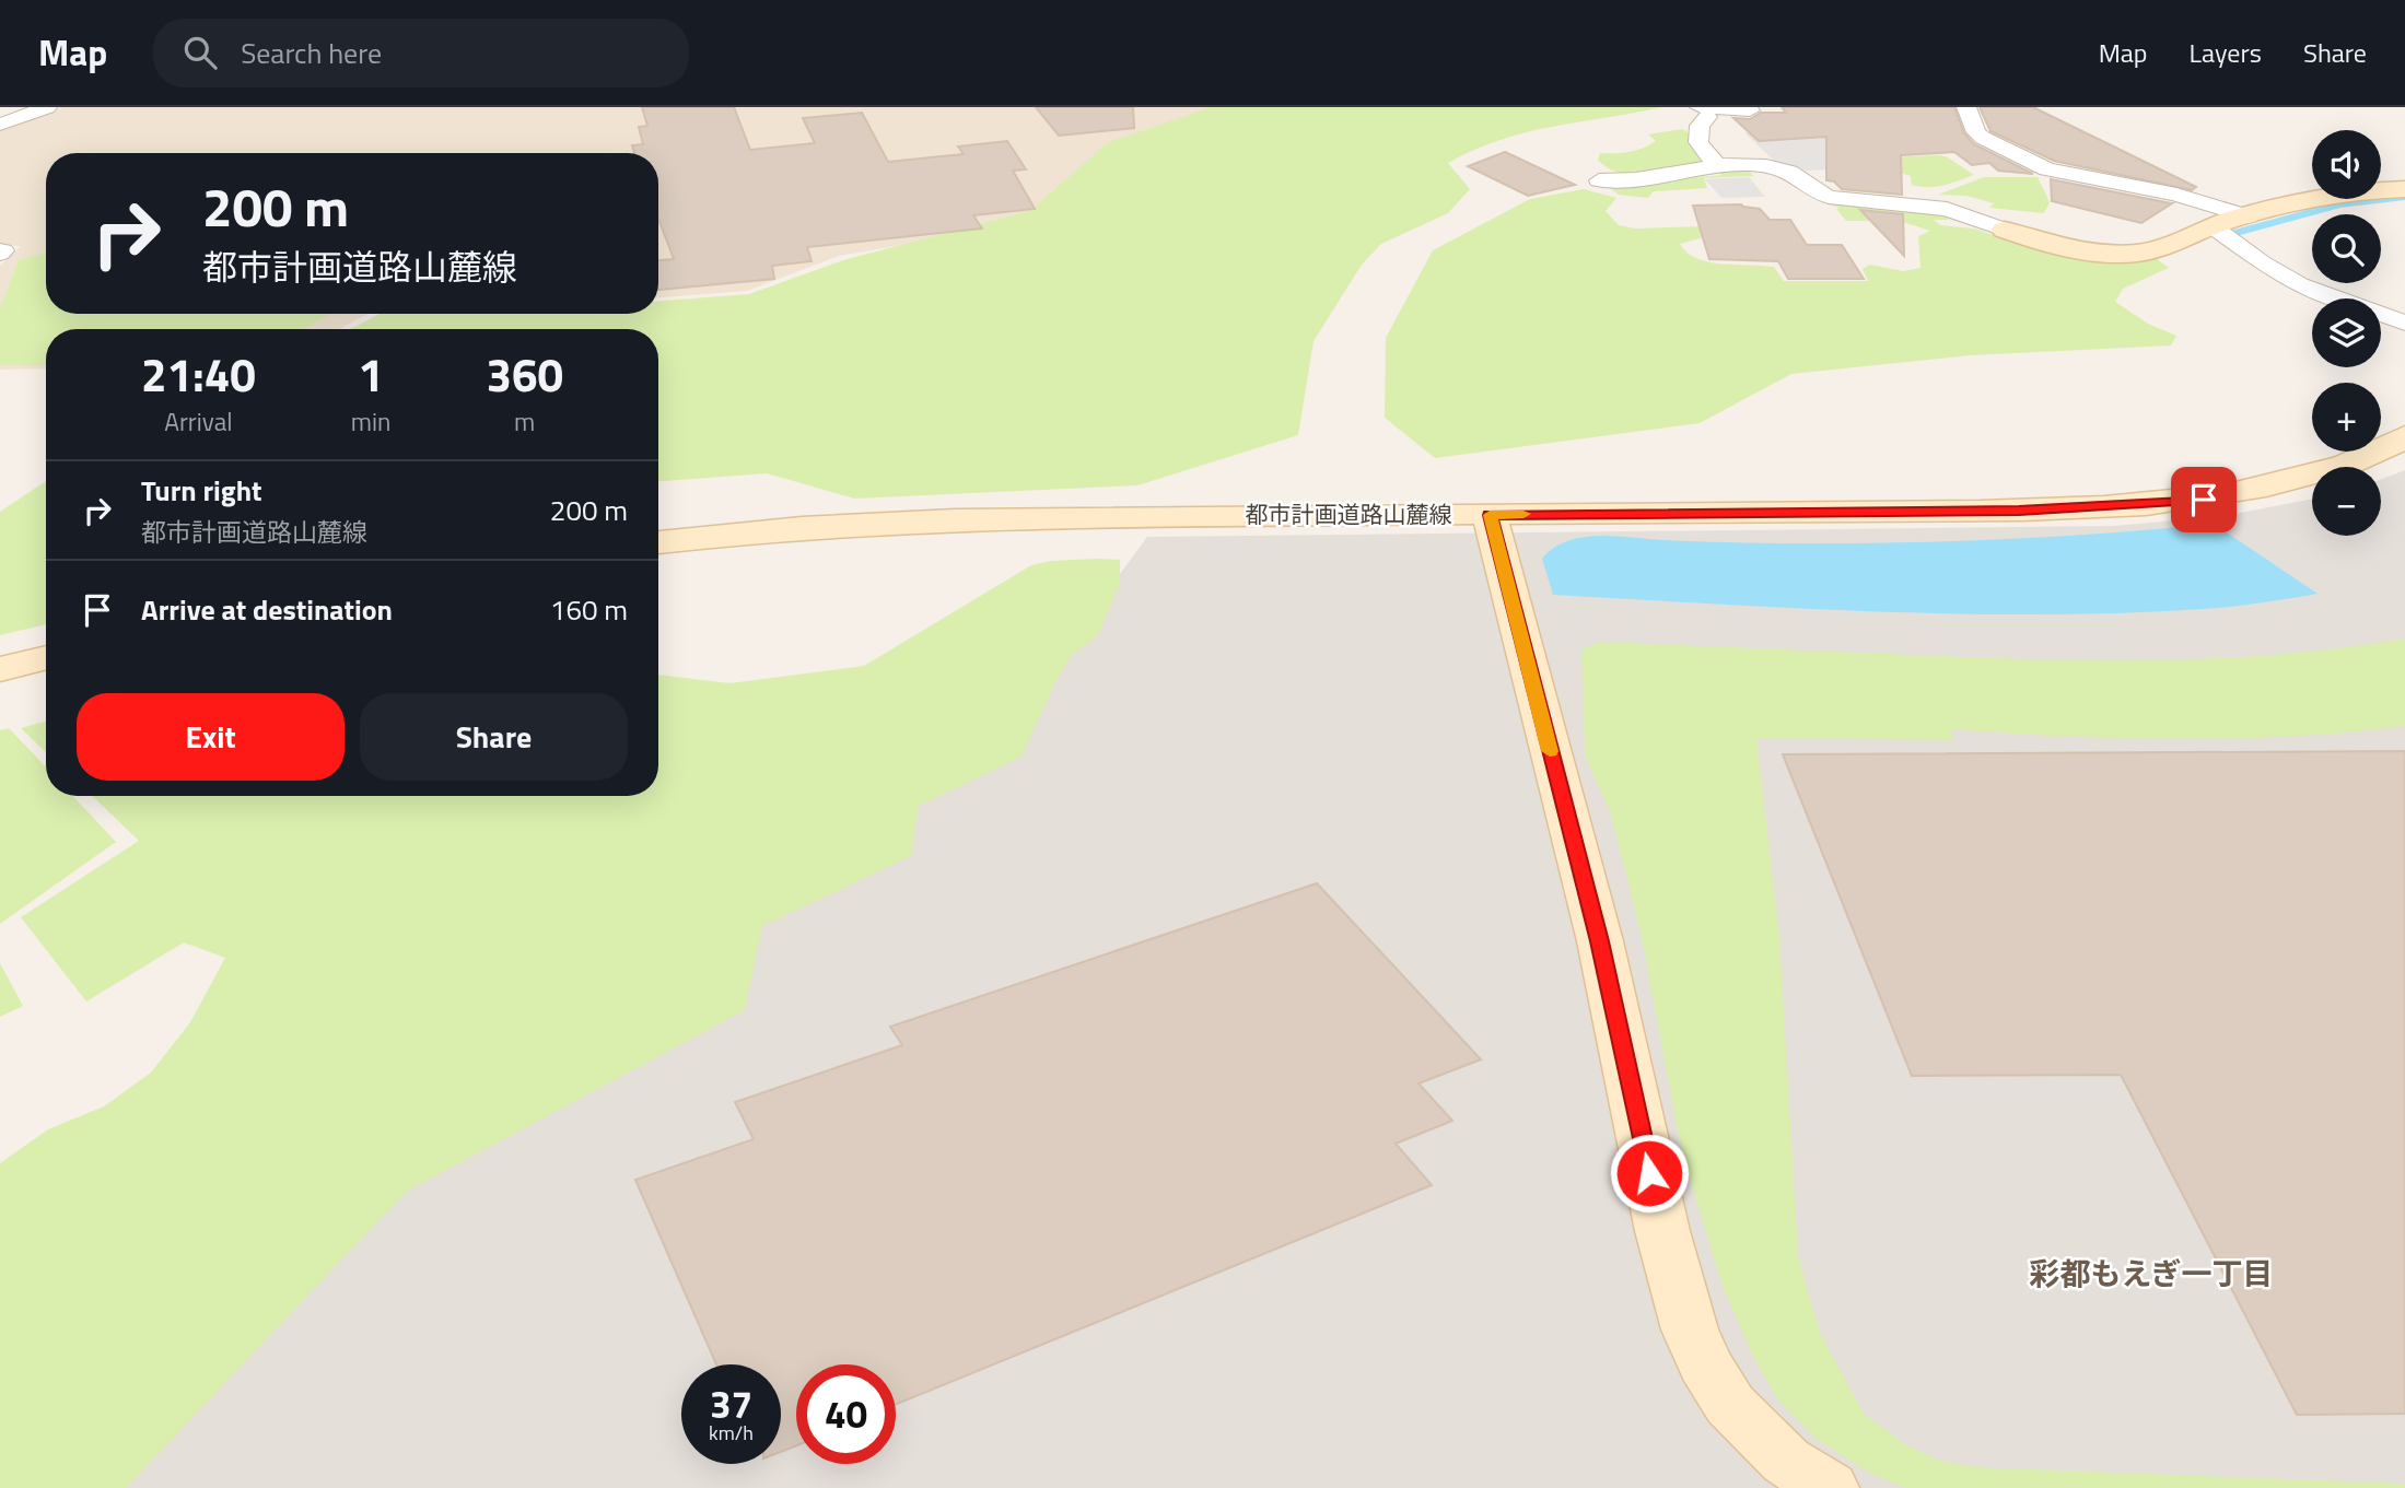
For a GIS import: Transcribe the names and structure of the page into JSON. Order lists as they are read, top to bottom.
{
  "streets": {
    "street": ["都市計画道路山麓線"]
  },
  "districts": ["彩都もえぎ一丁目"],
  "page": {
    "header": "Map",
    "search": "Search here",
    "nav": ["Map", "Layers", "Share"],
    "map_buttons": ["+", "−"],
    "turn": ["200 m", "都市計画道路山麓線"],
    "eta": [
      "21:40",
      "Arrival",
      "1",
      "min",
      "360",
      "m"
    ],
    "list": [
      {
        "name": "Turn right",
        "note": "都市計画道路山麓線",
        "value": "200 m"
      },
      {
        "name": "Arrive at destination",
        "value": "160 m"
      }
    ],
    "buttons": ["Exit", "Share"],
    "speed": "37 km/h",
    "limit": "40"
  }
}
